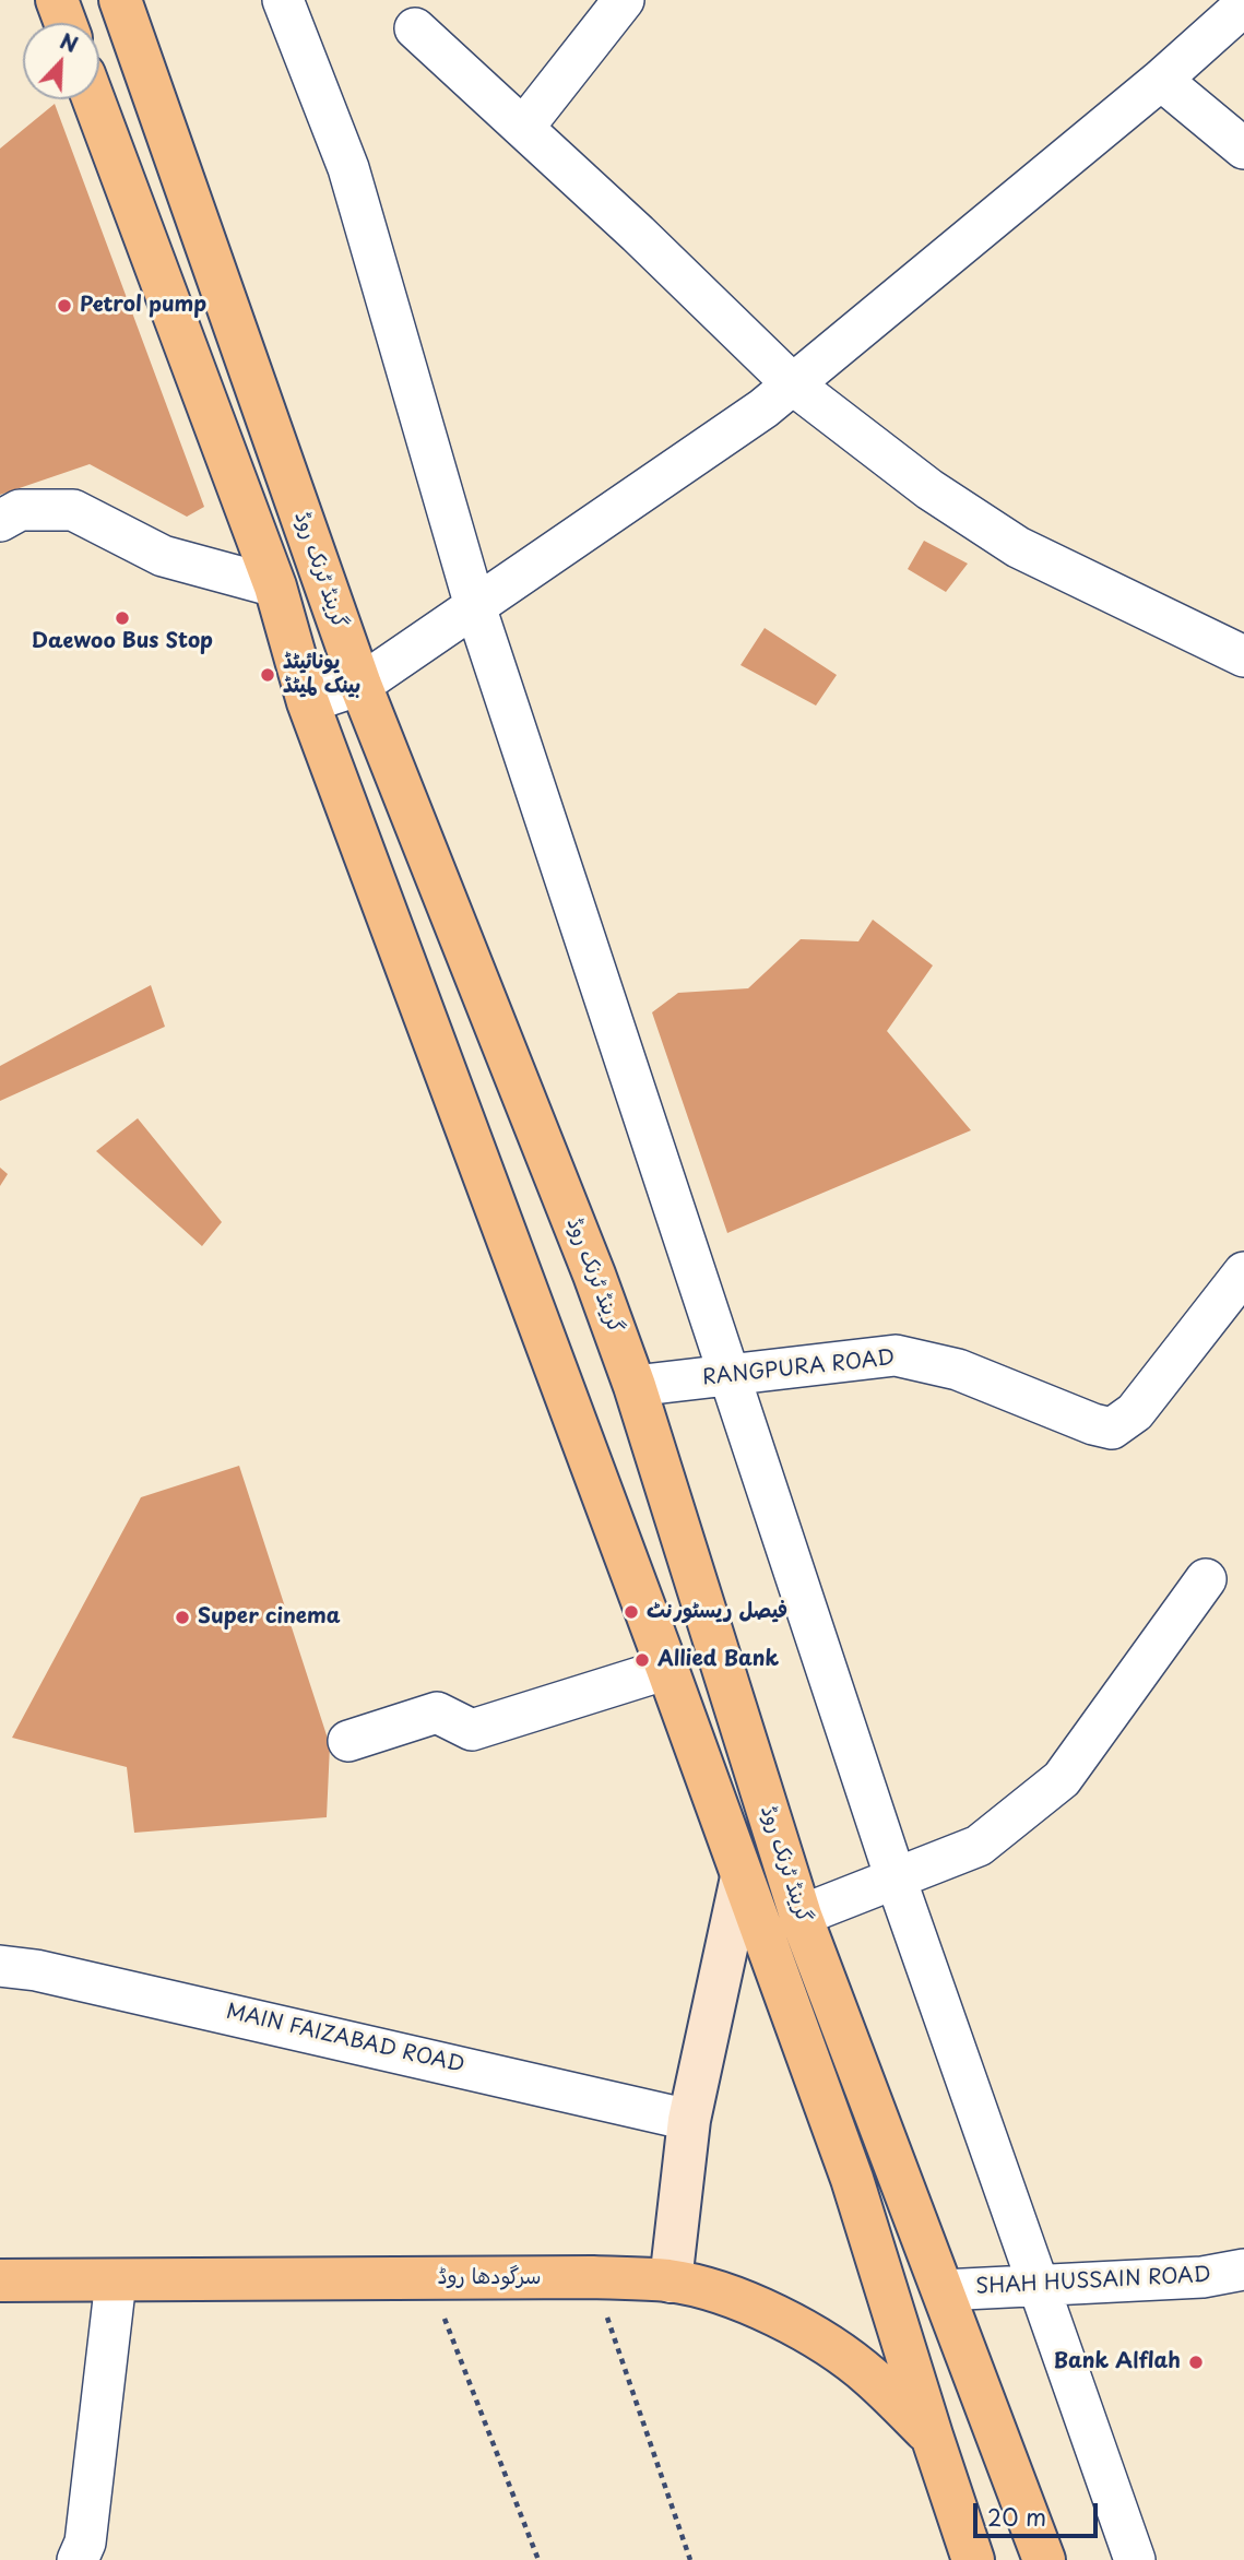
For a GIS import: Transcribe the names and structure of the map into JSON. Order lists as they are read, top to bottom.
{
  "streets": {
    "main road": ["گرینڈ ٹرنک روڈ", "سرگودھا روڈ"],
    "street": ["RANGPURA ROAD", "MAIN FAIZABAD ROAD", "SHAH HUSSAIN ROAD"]
  },
  "crossings": [
    ["گرینڈ ٹرنک روڈ", "RANGPURA ROAD"],
    ["گرینڈ ٹرنک روڈ", "سرگودھا روڈ"],
    ["گرینڈ ٹرنک روڈ", "SHAH HUSSAIN ROAD"]
  ],
  "places": [
    "Petrol pump",
    "Daewoo Bus Stop",
    "یونائیٹڈ بینک لمیٹڈ",
    "فیصل ریسٹورنٹ",
    "Super cinema",
    "Allied Bank",
    "Bank Alflah"
  ],
  "scale_bar": "20 m",
  "north": "top right"
}
